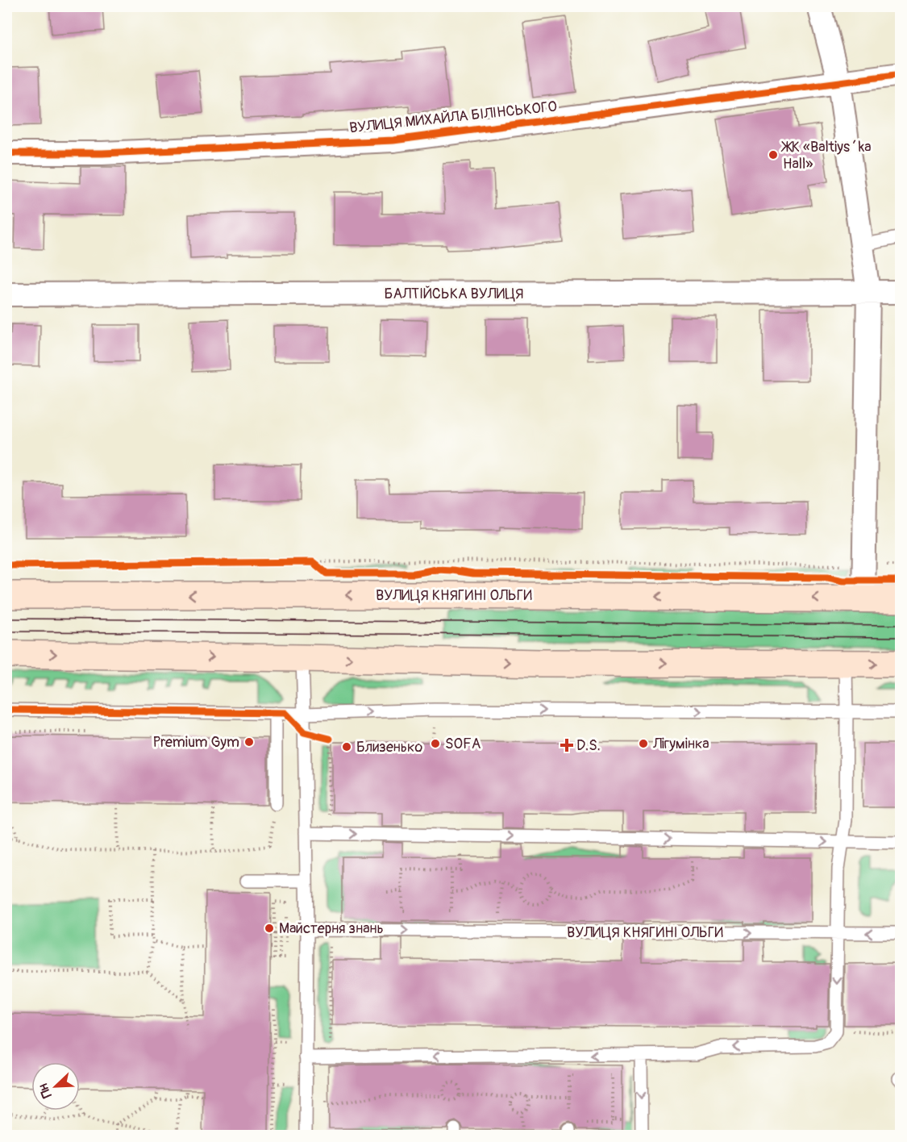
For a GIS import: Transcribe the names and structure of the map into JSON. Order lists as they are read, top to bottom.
{
  "streets": {
    "main road": ["ВУЛИЦЯ КНЯГИНІ ОЛЬГИ"],
    "street": ["ВУЛИЦЯ МИХАЙЛА БІЛІНСЬКОГО", "БАЛТІЙСЬКА ВУЛИЦЯ"]
  },
  "places": {
    "other": [
      "ЖК «Baltiysʹka Hall»",
      "Premium Gym",
      "SOFA",
      "Лігумінка",
      "Близенько",
      "Майстерня знань"
    ],
    "health": ["D.S."]
  },
  "north": "bottom left"
}
